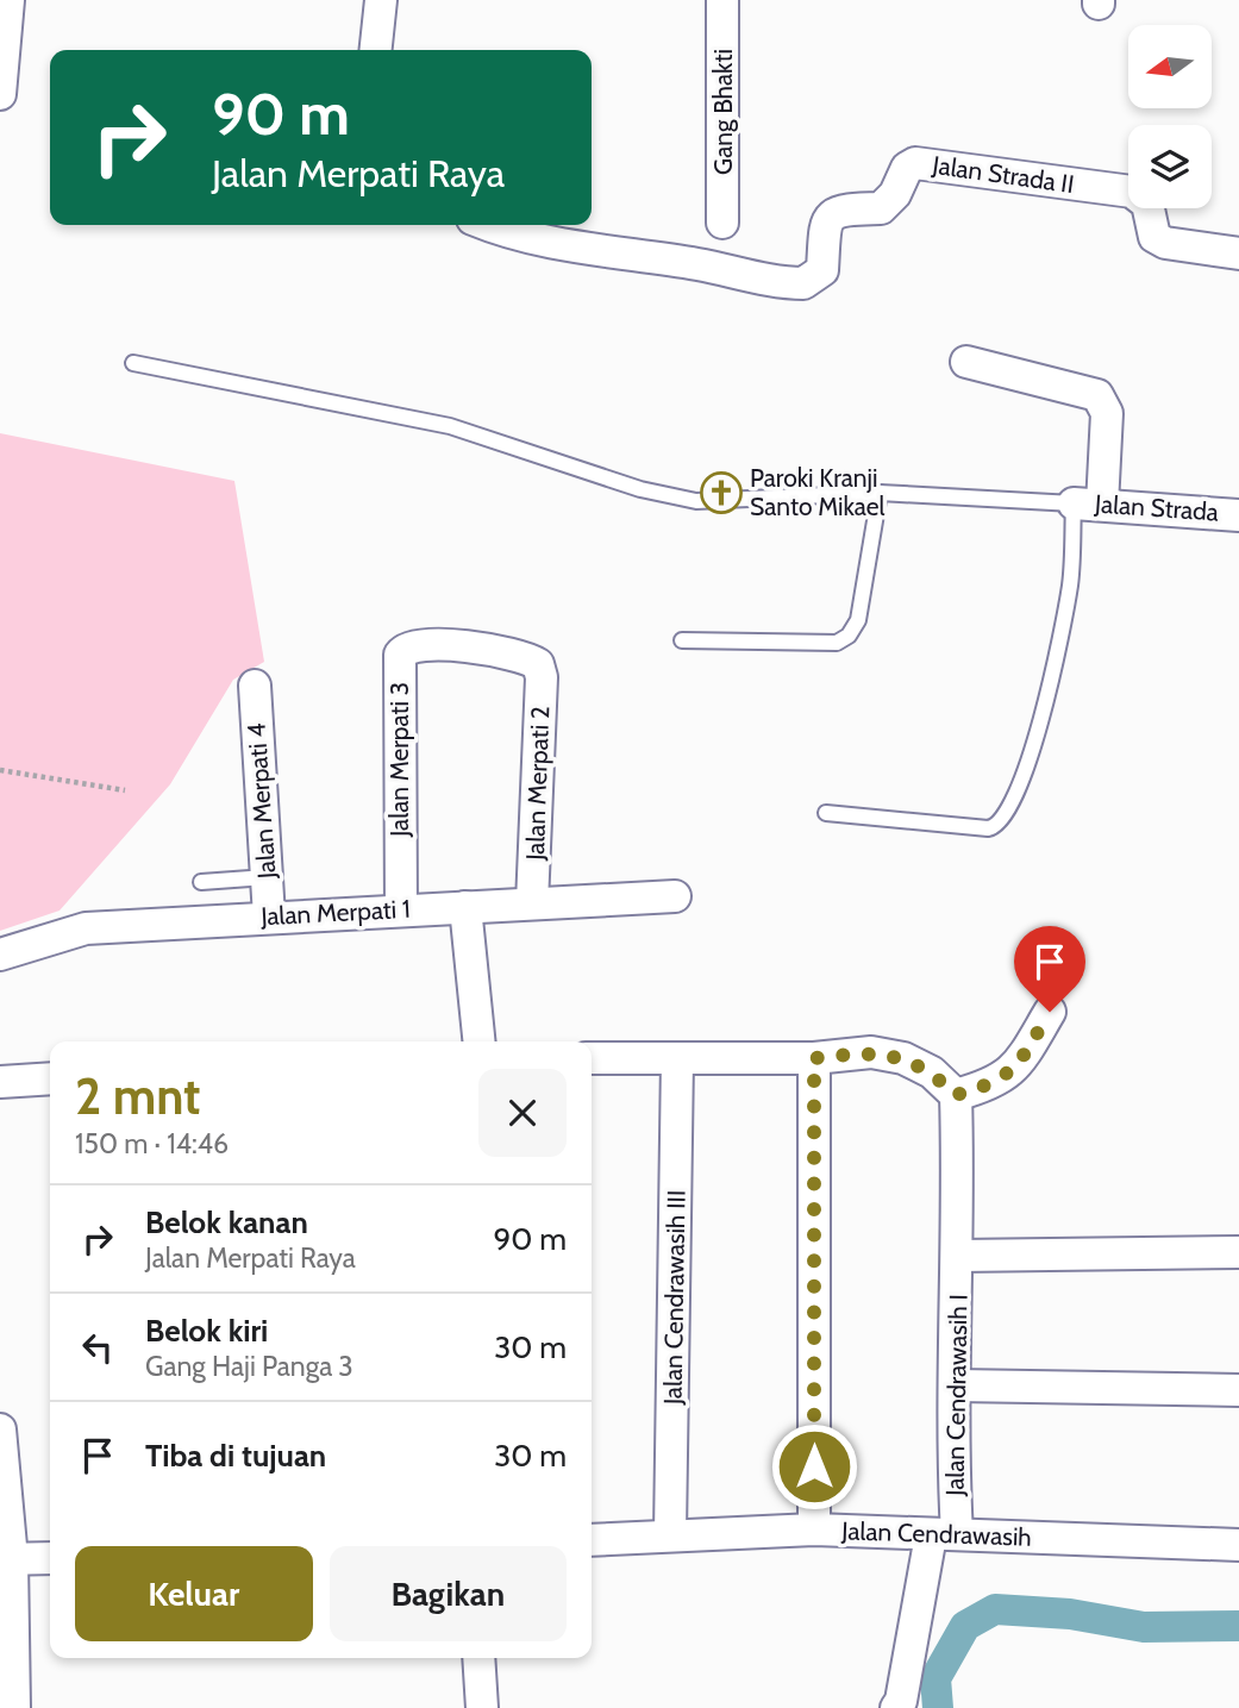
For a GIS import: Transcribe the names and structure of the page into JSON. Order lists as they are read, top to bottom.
{
  "streets": {
    "street": [
      "Gang Bhakti",
      "Jalan Strada II",
      "Jalan Strada",
      "Jalan Merpati 3",
      "Jalan Merpati 2",
      "Jalan Merpati 4",
      "Jalan Merpati 1",
      "Jalan Cendrawasih III",
      "Jalan Cendrawasih I",
      "Jalan Cendrawasih"
    ]
  },
  "crossings": [
    ["Jalan Merpati 3", "Jalan Merpati 2"],
    ["Jalan Merpati 3", "Jalan Merpati 1"],
    ["Jalan Merpati 2", "Jalan Merpati 1"],
    ["Jalan Merpati 4", "Jalan Merpati 1"],
    ["Jalan Cendrawasih III", "Jalan Cendrawasih"],
    ["Jalan Cendrawasih I", "Jalan Cendrawasih"]
  ],
  "places": {
    "church": ["Paroki Kranji Santo Mikael"]
  },
  "north": "left",
  "page": {
    "turn": ["90 m", "Jalan Merpati Raya"],
    "heading": ["2 mnt", "150 m · 14:46"],
    "list": [
      {
        "name": "Belok kanan",
        "note": "Jalan Merpati Raya",
        "value": "90 m"
      },
      {
        "name": "Belok kiri",
        "note": "Gang Haji Panga 3",
        "value": "30 m"
      },
      {
        "name": "Tiba di tujuan",
        "value": "30 m"
      }
    ],
    "buttons": ["Keluar", "Bagikan"]
  }
}
